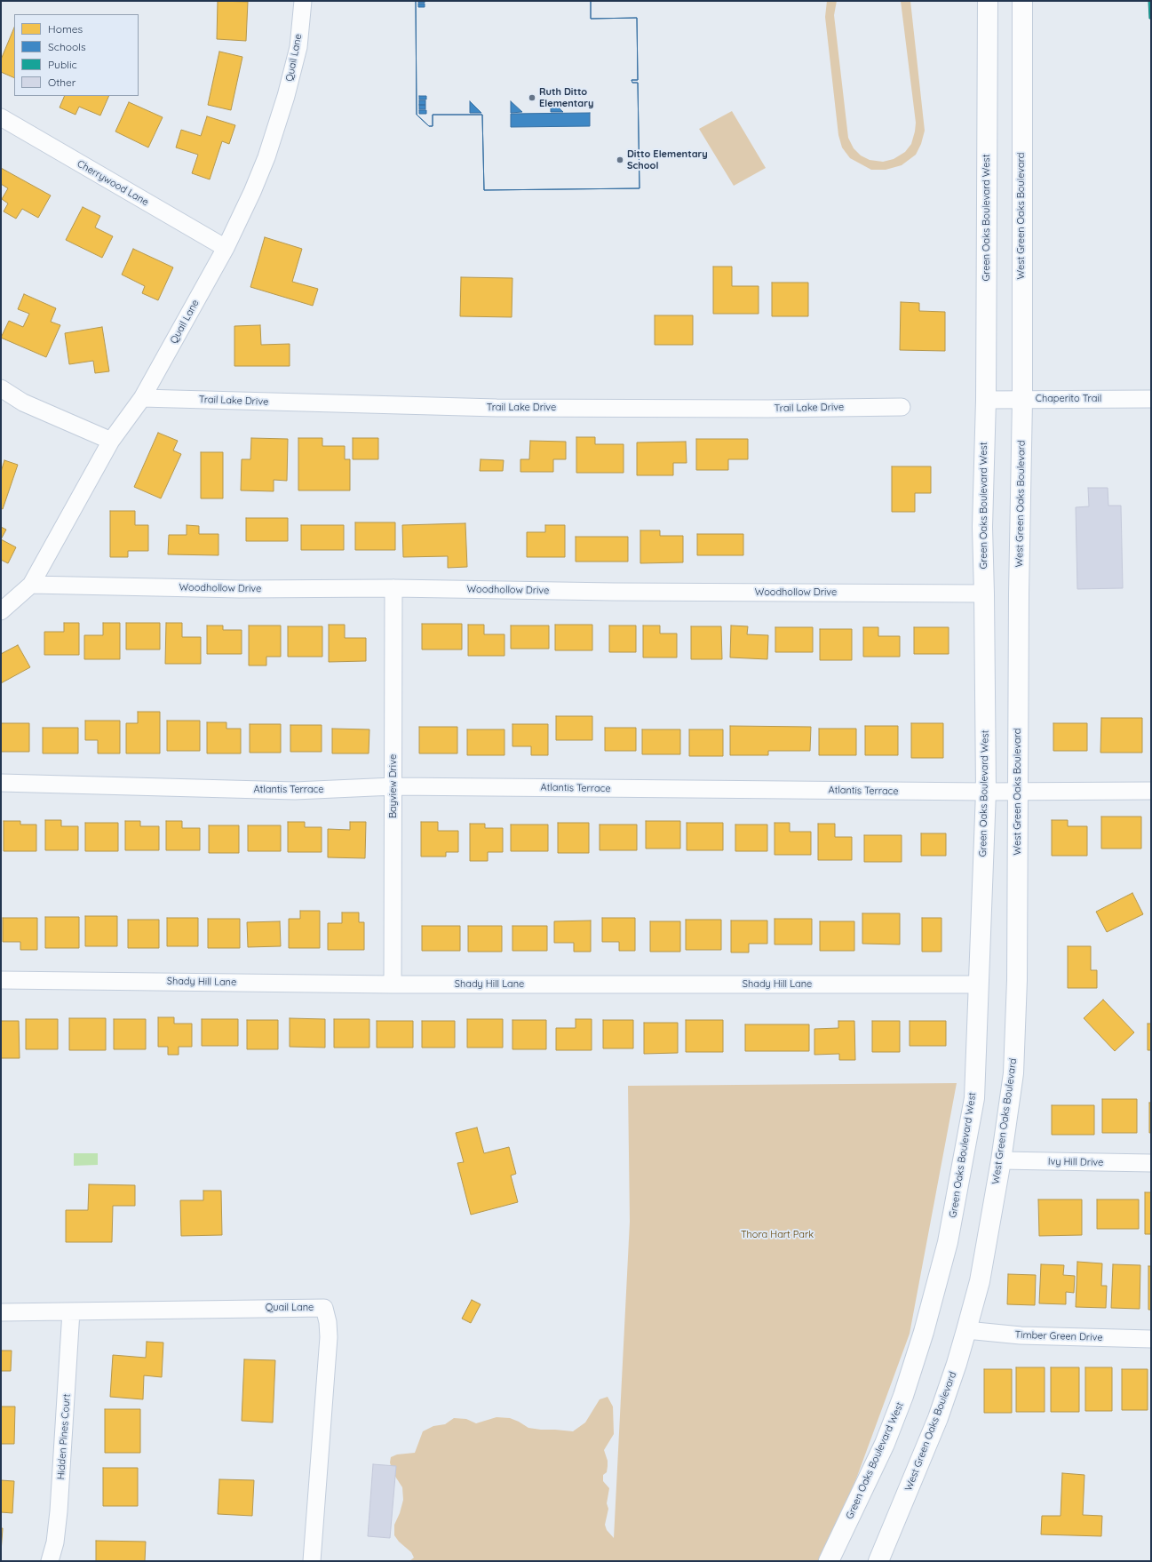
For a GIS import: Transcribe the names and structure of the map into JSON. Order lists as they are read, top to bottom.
{
  "streets": {
    "main road": ["West Green Oaks Boulevard", "Green Oaks Boulevard West"],
    "street": [
      "Quail Lane",
      "Cherrywood Lane",
      "Chaperito Trail",
      "Trail Lake Drive",
      "Woodhollow Drive",
      "Bayview Drive",
      "Atlantis Terrace",
      "Shady Hill Lane",
      "Ivy Hill Drive",
      "Timber Green Drive",
      "Hidden Pines Court"
    ]
  },
  "crossings": [
    ["Quail Lane", "Cherrywood Lane"],
    ["Quail Lane", "Trail Lake Drive"],
    ["Quail Lane", "Woodhollow Drive"],
    ["Quail Lane", "Hidden Pines Court"],
    ["West Green Oaks Boulevard", "Chaperito Trail"],
    ["West Green Oaks Boulevard", "Atlantis Terrace"],
    ["West Green Oaks Boulevard", "Ivy Hill Drive"],
    ["West Green Oaks Boulevard", "Timber Green Drive"],
    ["Green Oaks Boulevard West", "Chaperito Trail"],
    ["Green Oaks Boulevard West", "Woodhollow Drive"],
    ["Green Oaks Boulevard West", "Atlantis Terrace"],
    ["Green Oaks Boulevard West", "Shady Hill Lane"],
    ["Woodhollow Drive", "Bayview Drive"],
    ["Bayview Drive", "Atlantis Terrace"],
    ["Bayview Drive", "Shady Hill Lane"]
  ],
  "parks": ["Thora Hart Park"],
  "places": ["Ruth Ditto Elementary", "Ditto Elementary School"],
  "legend": [
    "Homes",
    "Schools",
    "Public",
    "Other"
  ]
}
